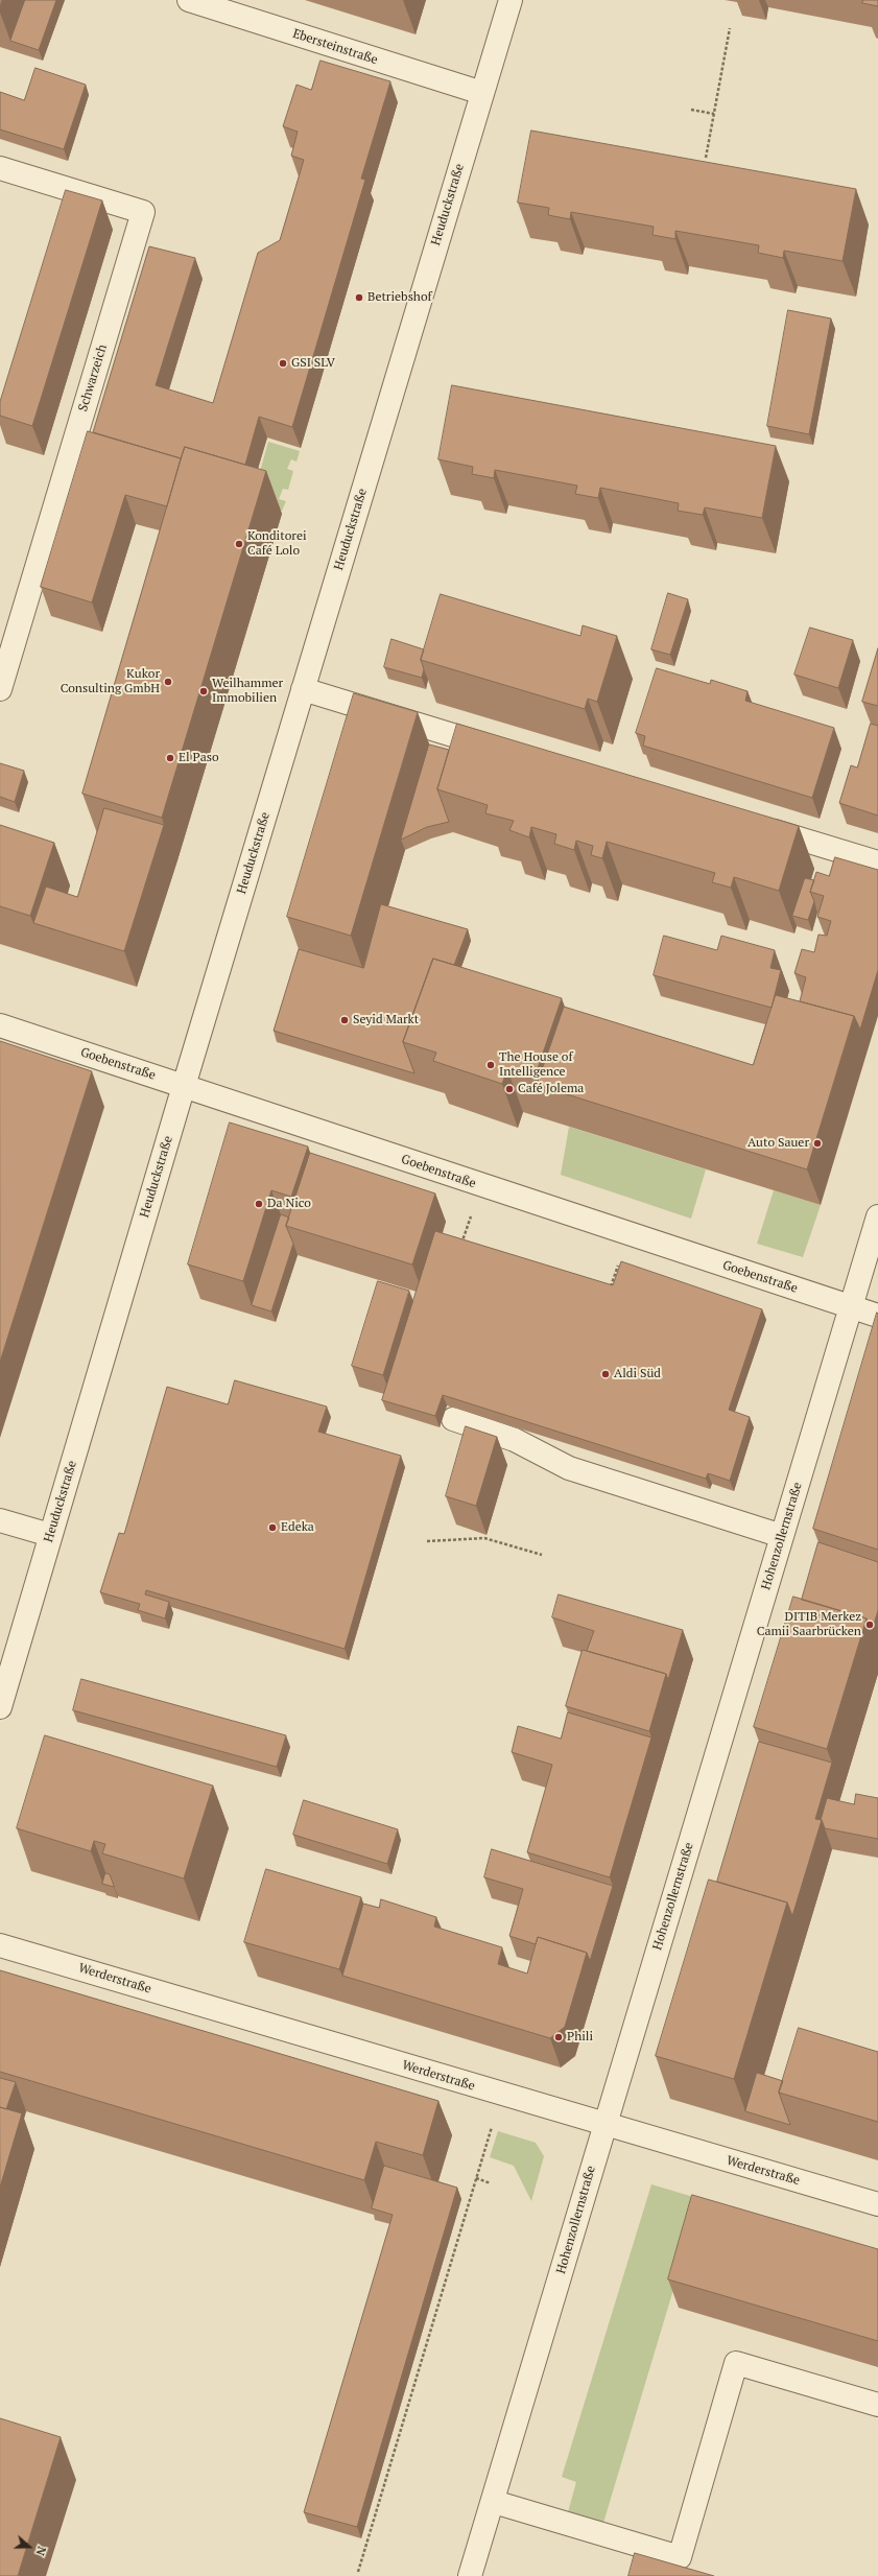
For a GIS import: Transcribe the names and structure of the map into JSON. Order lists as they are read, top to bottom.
{
  "streets": {
    "street": [
      "Ebersteinstraße",
      "Heuduckstraße",
      "Schwarzeich",
      "Goebenstraße",
      "Hohenzollernstraße",
      "Werderstraße"
    ]
  },
  "crossings": [
    ["Ebersteinstraße", "Heuduckstraße"],
    ["Heuduckstraße", "Goebenstraße"],
    ["Goebenstraße", "Hohenzollernstraße"],
    ["Hohenzollernstraße", "Werderstraße"]
  ],
  "places": [
    "Betriebshof",
    "GSI SLV",
    "Konditorei Café Lolo",
    "Kukor Consulting GmbH",
    "Weilhammer Immobilien",
    "El Paso",
    "Seyid Markt",
    "The House of Intelligence",
    "Café Jolema",
    "Auto Sauer",
    "Da Nico",
    "Aldi Süd",
    "Edeka",
    "DITIB Merkez Camii Saarbrücken",
    "Phili"
  ],
  "north": "right"
}
